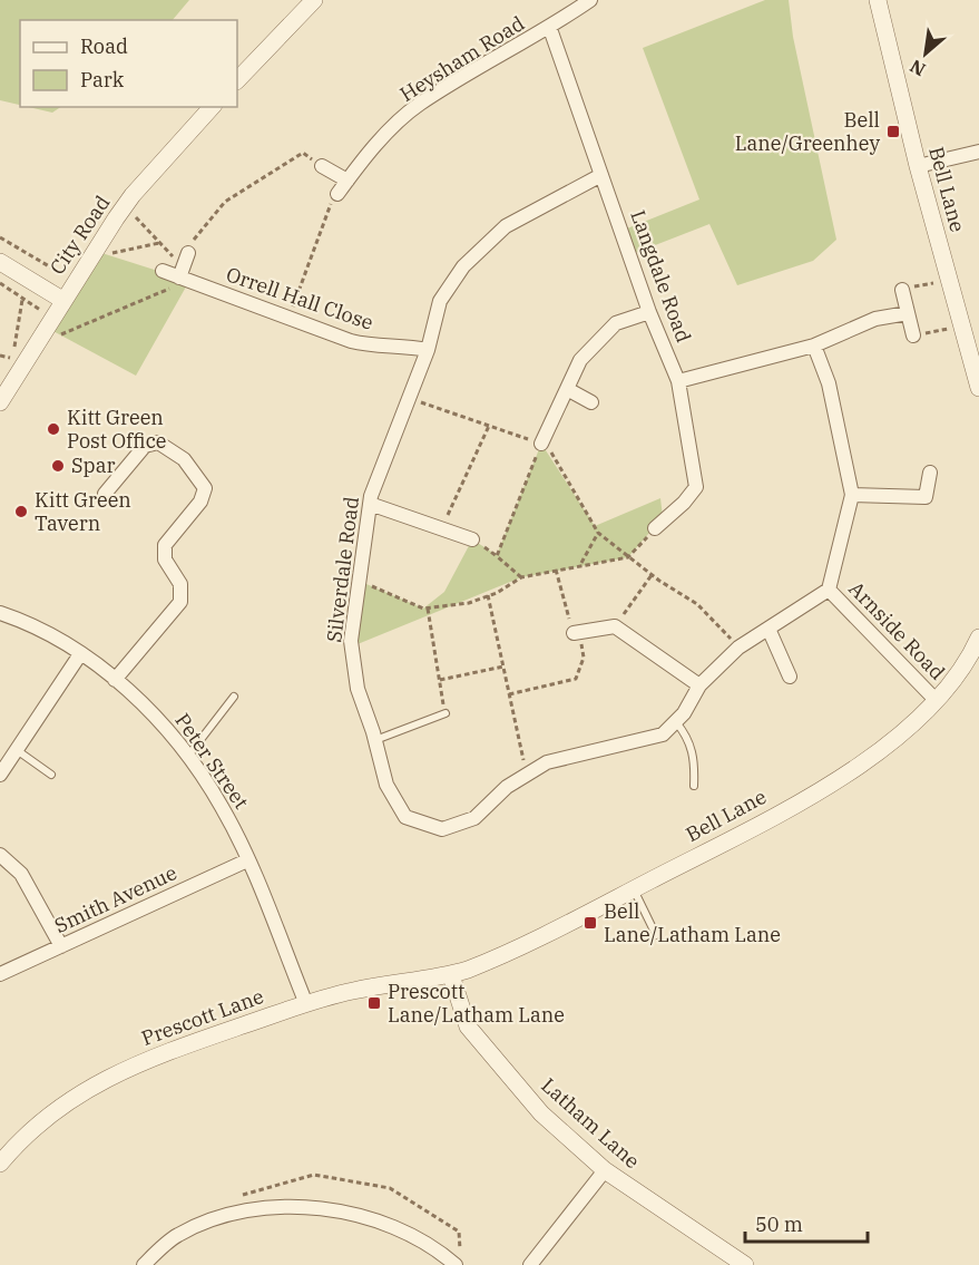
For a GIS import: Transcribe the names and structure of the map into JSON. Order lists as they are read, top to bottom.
{
  "streets": {
    "street": [
      "Heysham Road",
      "Bell Lane",
      "City Road",
      "Langdale Road",
      "Orrell Hall Close",
      "Silverdale Road",
      "Arnside Road",
      "Peter Street",
      "Smith Avenue",
      "Prescott Lane",
      "Latham Lane"
    ]
  },
  "crossings": [
    ["Heysham Road", "Langdale Road"],
    ["Bell Lane", "Arnside Road"],
    ["Bell Lane", "Prescott Lane"],
    ["Bell Lane", "Latham Lane"],
    ["Langdale Road", "Silverdale Road"],
    ["Orrell Hall Close", "Silverdale Road"],
    ["Silverdale Road", "Arnside Road"],
    ["Peter Street", "Smith Avenue"],
    ["Peter Street", "Prescott Lane"],
    ["Prescott Lane", "Latham Lane"]
  ],
  "places": {
    "transit": ["Bell Lane/Greenhey", "Bell Lane/Latham Lane", "Prescott Lane/Latham Lane"],
    "other": ["Kitt Green Post Office", "Spar", "Kitt Green Tavern"]
  },
  "legend": ["Road", "Park"],
  "scale_bar": "50 m",
  "north": "bottom left"
}
